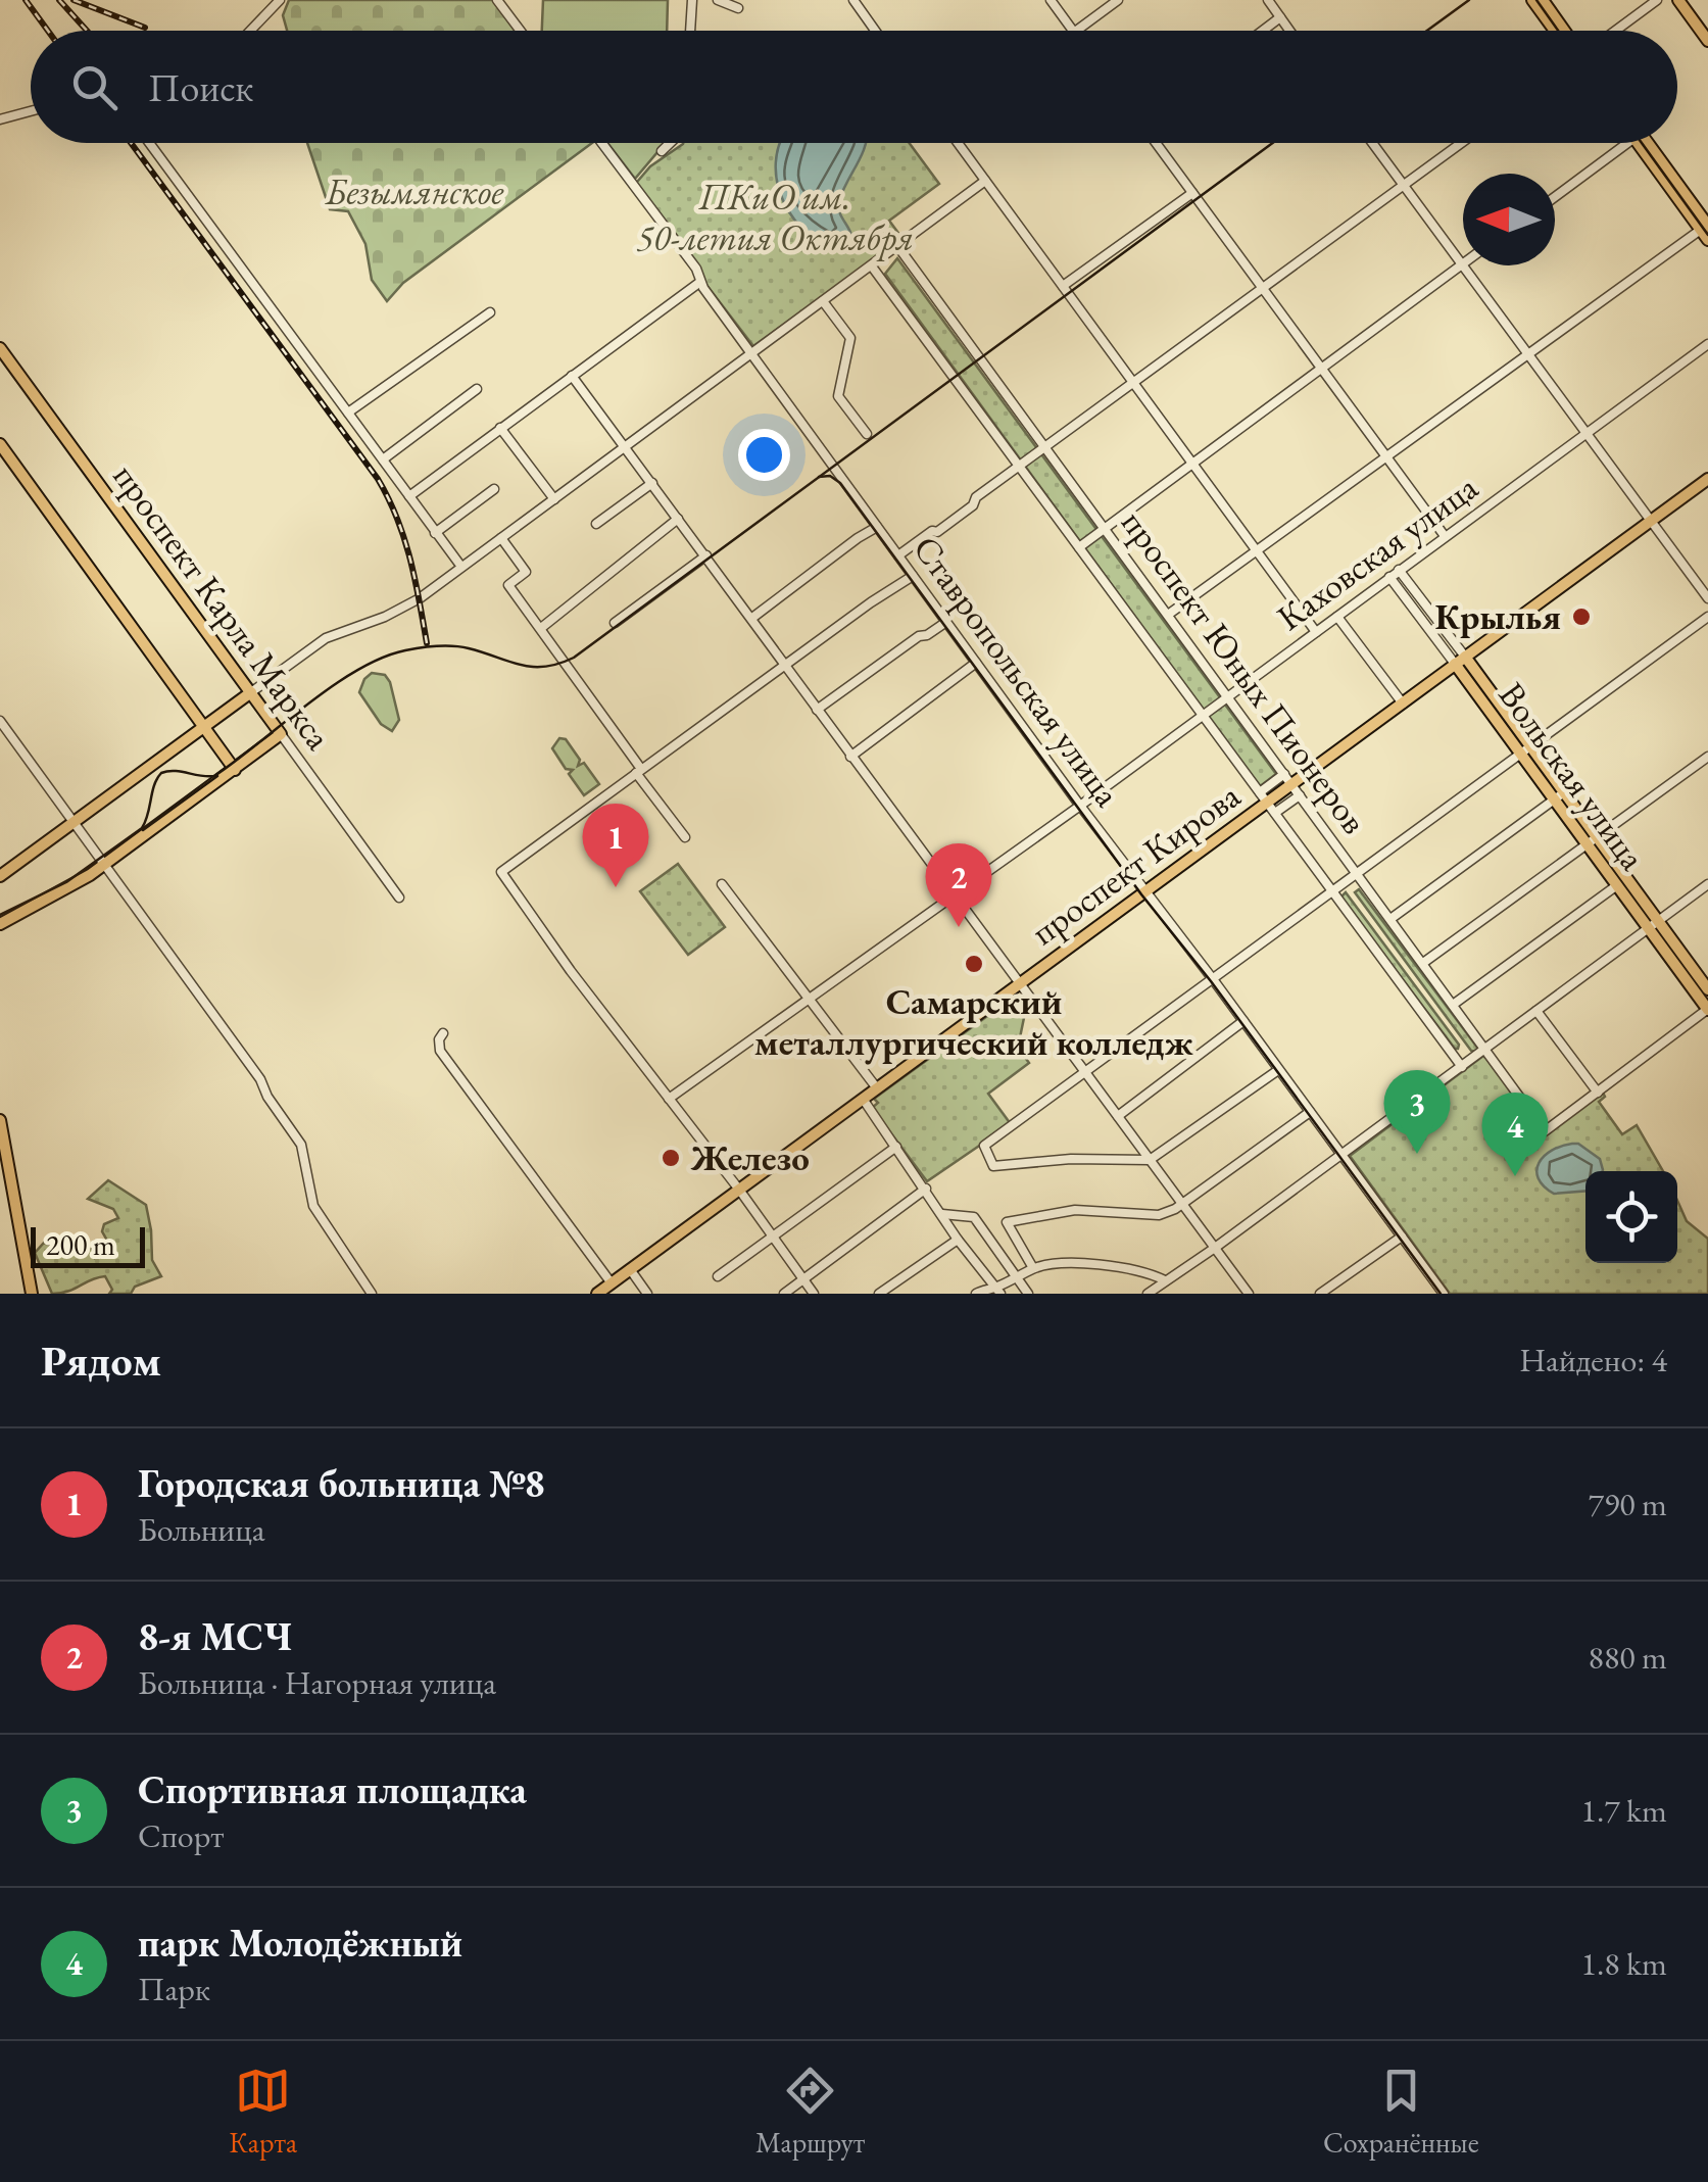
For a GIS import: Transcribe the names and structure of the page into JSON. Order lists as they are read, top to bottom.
{
  "streets": {
    "main road": ["проспект Карла Маркса", "Вольская улица", "проспект Кирова"],
    "street": ["Каховская улица", "Ставропольская улица", "проспект Юных Пионеров"]
  },
  "crossings": [
    ["Каховская улица", "Ставропольская улица"],
    ["Каховская улица", "проспект Юных Пионеров"],
    ["Каховская улица", "Вольская улица"],
    ["Ставропольская улица", "проспект Кирова"],
    ["проспект Юных Пионеров", "проспект Кирова"],
    ["Вольская улица", "проспект Кирова"]
  ],
  "parks": ["Безымянское", "ПКиО им. 50-летия Октября"],
  "places": ["Крылья", "Самарский металлургический колледж", "Железо"],
  "scale_bar": "200 m",
  "north": "left",
  "page": {
    "search": "Поиск",
    "pins": [
      "1",
      "2",
      "3",
      "4"
    ],
    "scale": "200 m",
    "heading": ["Рядом", "Найдено: 4"],
    "list": [
      {
        "mark": "1",
        "name": "Городская больница №8",
        "note": "Больница",
        "value": "790 m"
      },
      {
        "mark": "2",
        "name": "8-я МСЧ",
        "note": "Больница · Нагорная улица",
        "value": "880 m"
      },
      {
        "mark": "3",
        "name": "Спортивная площадка",
        "note": "Спорт",
        "value": "1.7 km"
      },
      {
        "mark": "4",
        "name": "парк Молодёжный",
        "note": "Парк",
        "value": "1.8 km"
      }
    ],
    "nav": ["Карта", "Маршрут", "Сохранённые"]
  }
}
